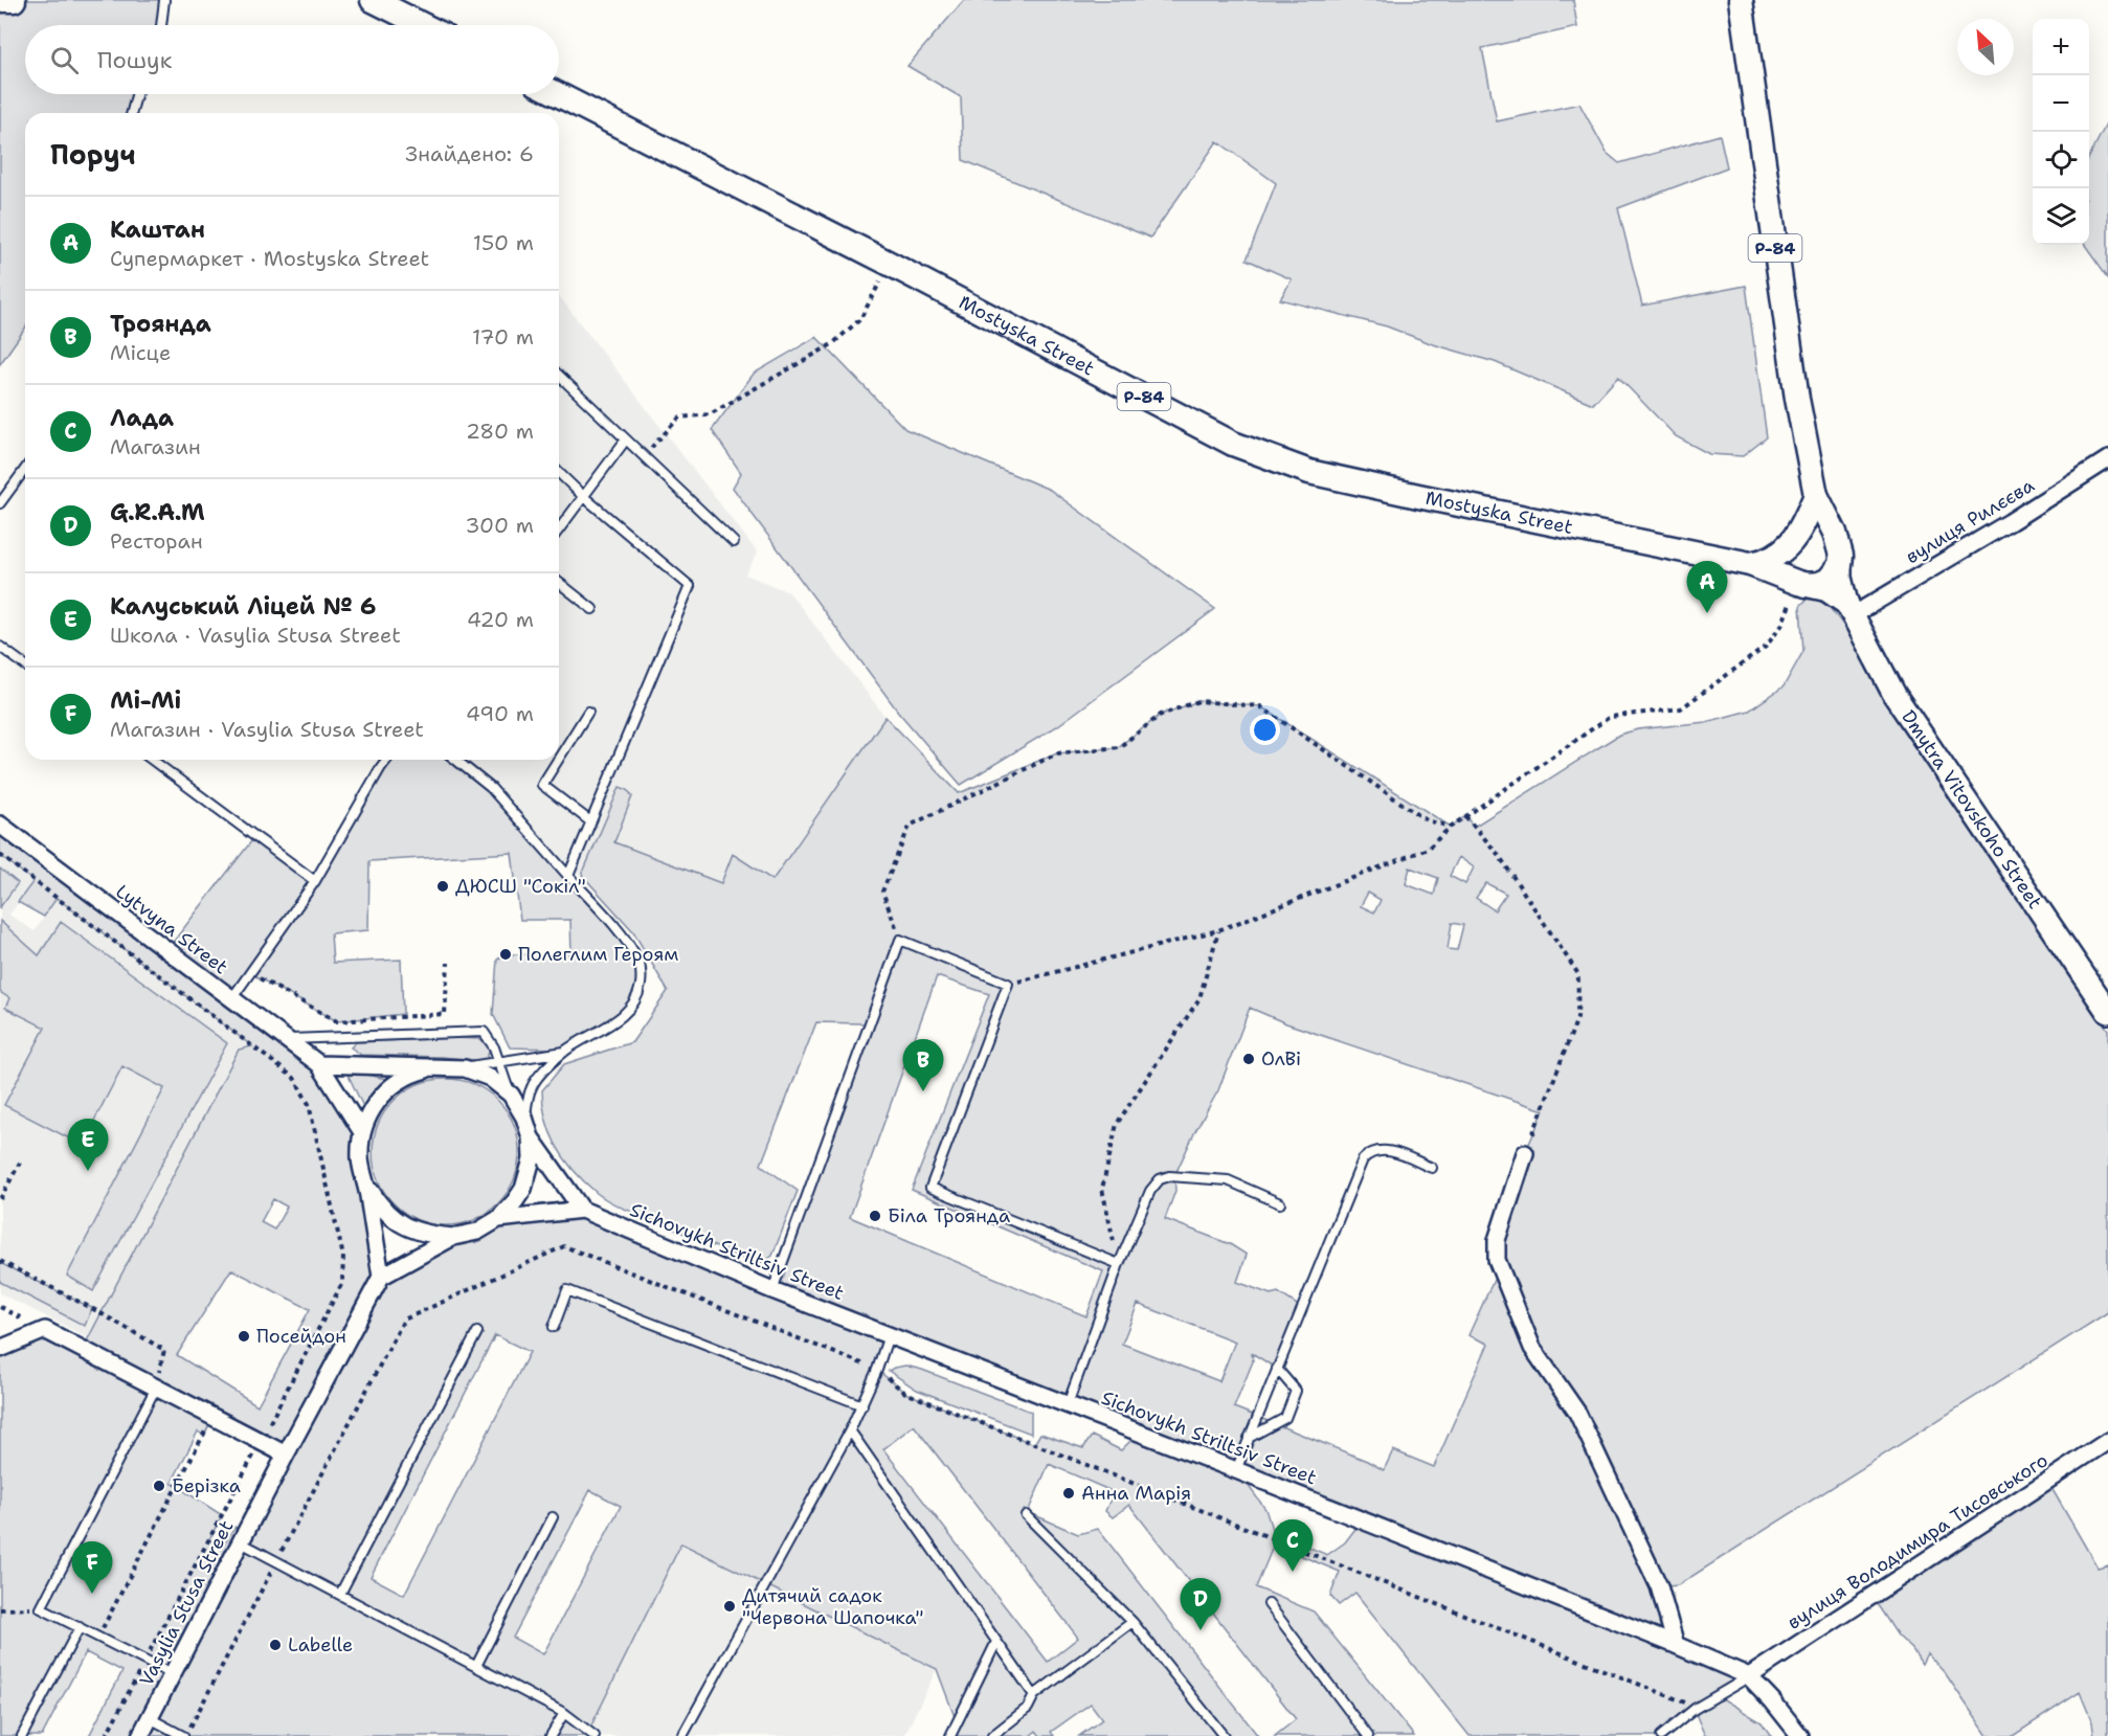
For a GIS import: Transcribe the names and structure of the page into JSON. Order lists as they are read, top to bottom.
{
  "streets": {
    "main road": ["Р-84", "Mostyska Street", "Dmytra Vitovskoho Street"],
    "street": [
      "вулиця Рилєєва",
      "Lytvyna Street",
      "Sichovykh Striltsiv Street",
      "вулиця Володимира Тисовського",
      "Vasylia Stusa Street"
    ]
  },
  "crossings": [
    ["Mostyska Street", "вулиця Рилєєва"],
    ["Mostyska Street", "Dmytra Vitovskoho Street"],
    ["вулиця Рилєєва", "Dmytra Vitovskoho Street"],
    ["Lytvyna Street", "Sichovykh Striltsiv Street"],
    ["Sichovykh Striltsiv Street", "вулиця Володимира Тисовського"]
  ],
  "places": [
    "ДЮСШ \"Сокіл\"",
    "Полеглим Героям",
    "ОлВі",
    "Біла Троянда",
    "Посейдон",
    "Берізка",
    "Анна Марія",
    "Дитячий садок \"Червона Шапочка\"",
    "Labelle"
  ],
  "north": "top left",
  "page": {
    "map_buttons": ["+", "−"],
    "search": "Пошук",
    "heading": ["Поруч", "Знайдено: 6"],
    "list": [
      {
        "mark": "A",
        "name": "Каштан",
        "note": "Супермаркет · Mostyska Street",
        "value": "150 m"
      },
      {
        "mark": "B",
        "name": "Троянда",
        "note": "Місце",
        "value": "170 m"
      },
      {
        "mark": "C",
        "name": "Лада",
        "note": "Магазин",
        "value": "280 m"
      },
      {
        "mark": "D",
        "name": "G.R.A.M",
        "note": "Ресторан",
        "value": "300 m"
      },
      {
        "mark": "E",
        "name": "Калуський Ліцей № 6",
        "note": "Школа · Vasylia Stusa Street",
        "value": "420 m"
      },
      {
        "mark": "F",
        "name": "Мі-Мі",
        "note": "Магазин · Vasylia Stusa Street",
        "value": "490 m"
      }
    ],
    "pins": [
      "A",
      "B",
      "E",
      "C",
      "F",
      "D"
    ]
  }
}
